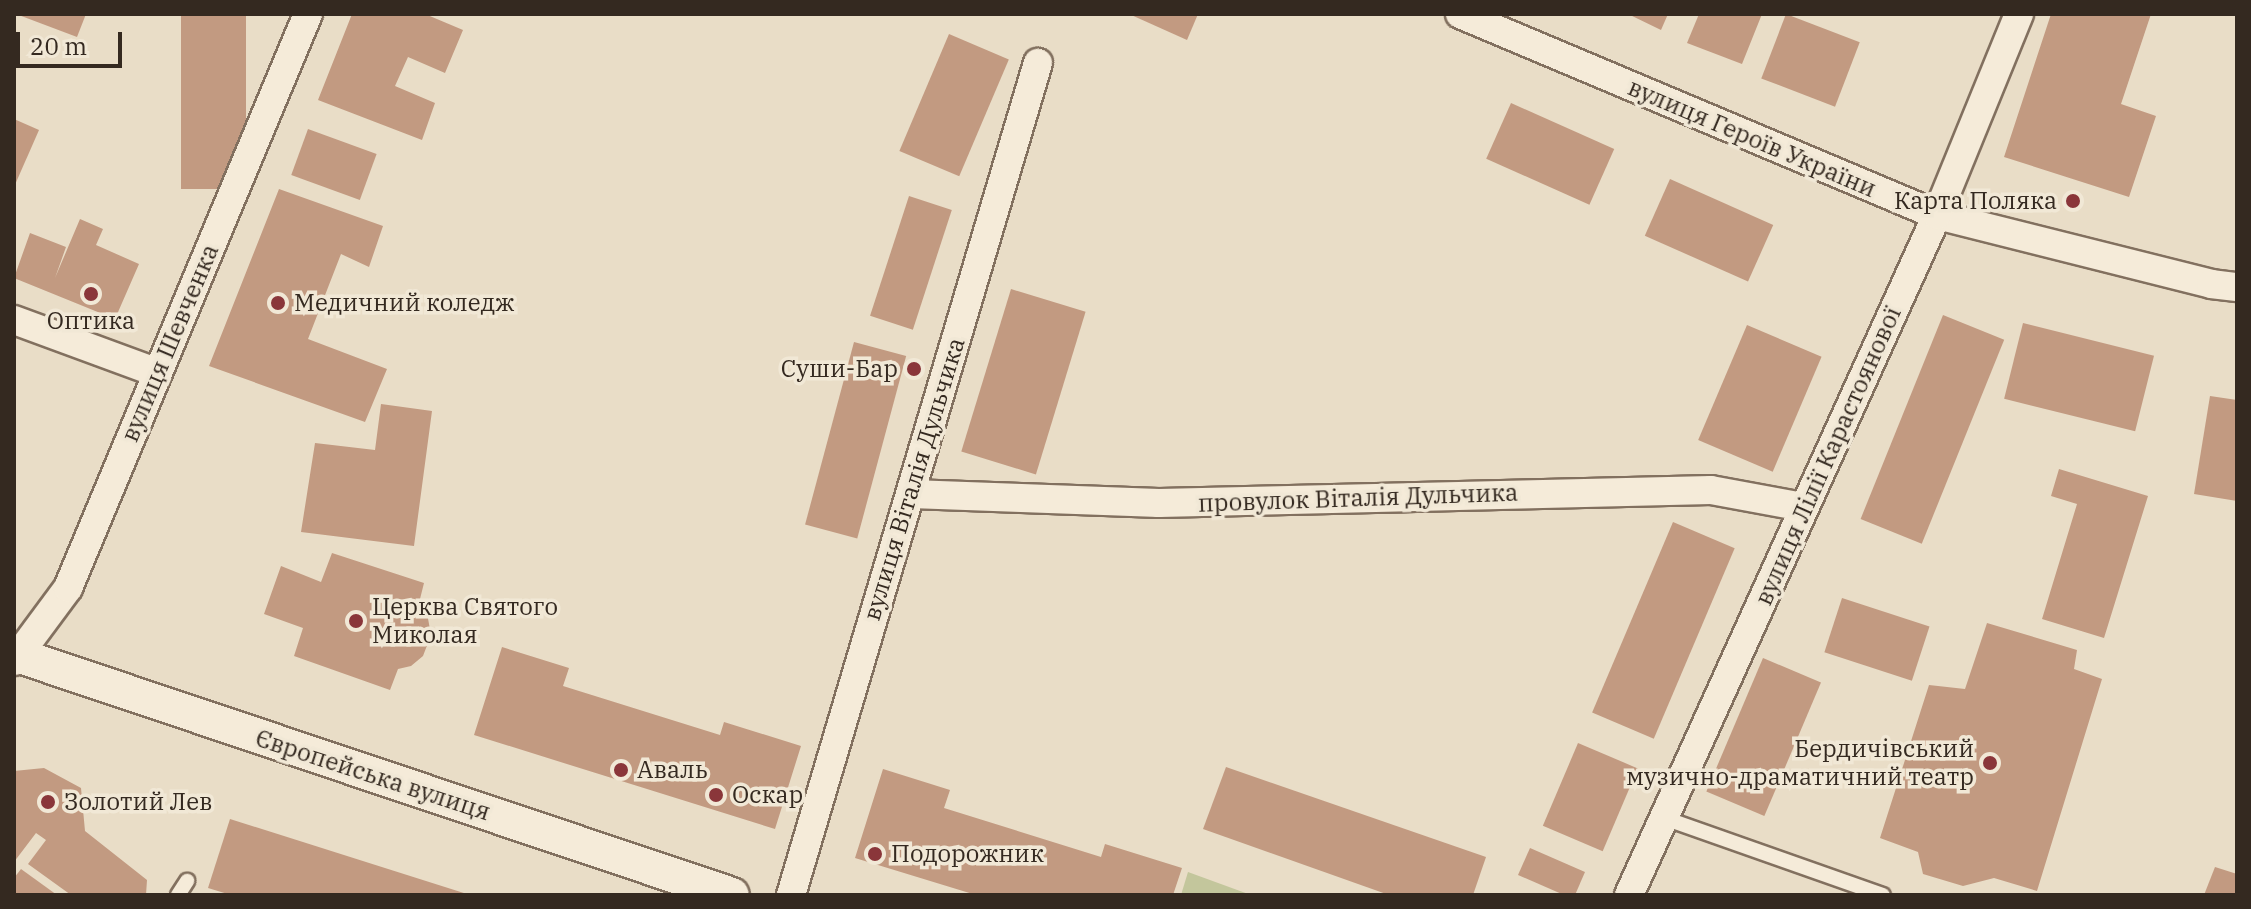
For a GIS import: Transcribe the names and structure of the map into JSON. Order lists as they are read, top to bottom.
{
  "streets": {
    "street": [
      "вулиця Героїв України",
      "вулиця Шевченка",
      "вулиця Лілії Карастоянової",
      "вулиця Віталія Дульчика",
      "провулок Віталія Дульчика",
      "Європейська вулиця"
    ]
  },
  "crossings": [
    ["вулиця Героїв України", "вулиця Лілії Карастоянової"],
    ["вулиця Шевченка", "Європейська вулиця"],
    ["вулиця Лілії Карастоянової", "провулок Віталія Дульчика"],
    ["вулиця Віталія Дульчика", "провулок Віталія Дульчика"]
  ],
  "places": [
    "Карта Поляка",
    "Оптика",
    "Медичний коледж",
    "Суши-Бар",
    "Церква Святого Миколая",
    "Бердичівський музично-драматичний театр",
    "Аваль",
    "Оскар",
    "Золотий Лев",
    "Подорожник"
  ],
  "scale_bar": "20 m"
}
